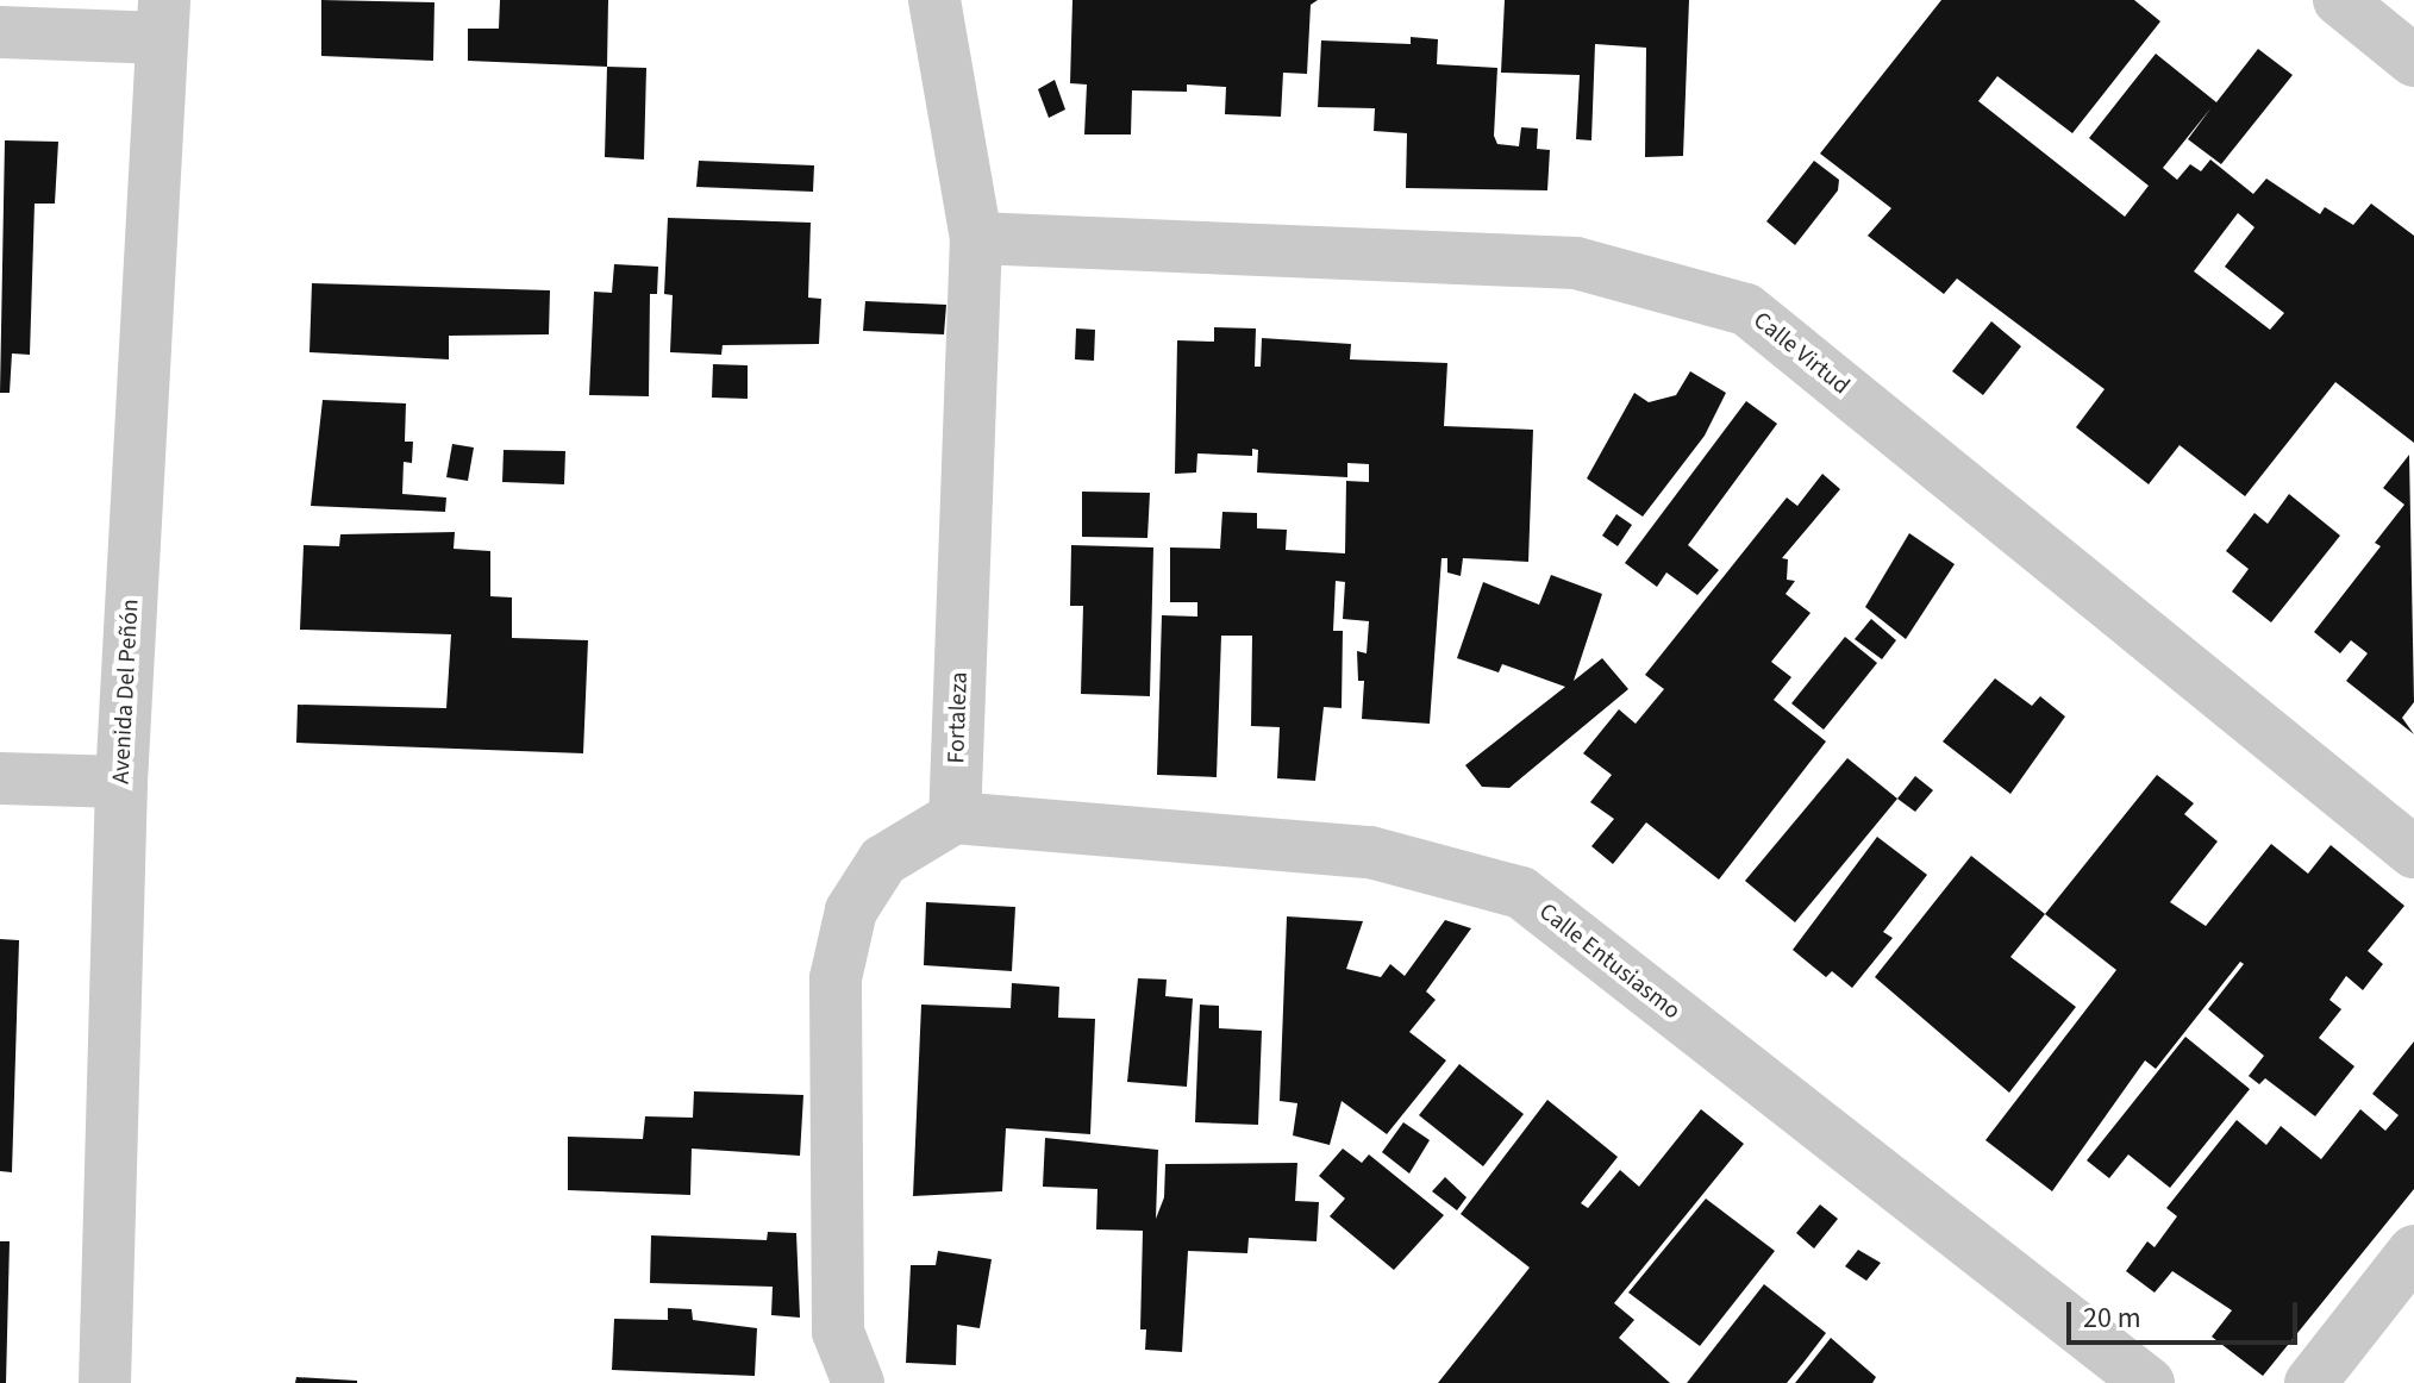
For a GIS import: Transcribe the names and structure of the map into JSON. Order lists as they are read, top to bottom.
{
  "streets": {
    "street": [
      "Calle Virtud",
      "Avenida Del Peñón",
      "Fortaleza",
      "Calle Entusiasmo"
    ]
  },
  "crossings": [
    ["Calle Virtud", "Fortaleza"],
    ["Fortaleza", "Calle Entusiasmo"]
  ],
  "scale_bar": "20 m"
}
